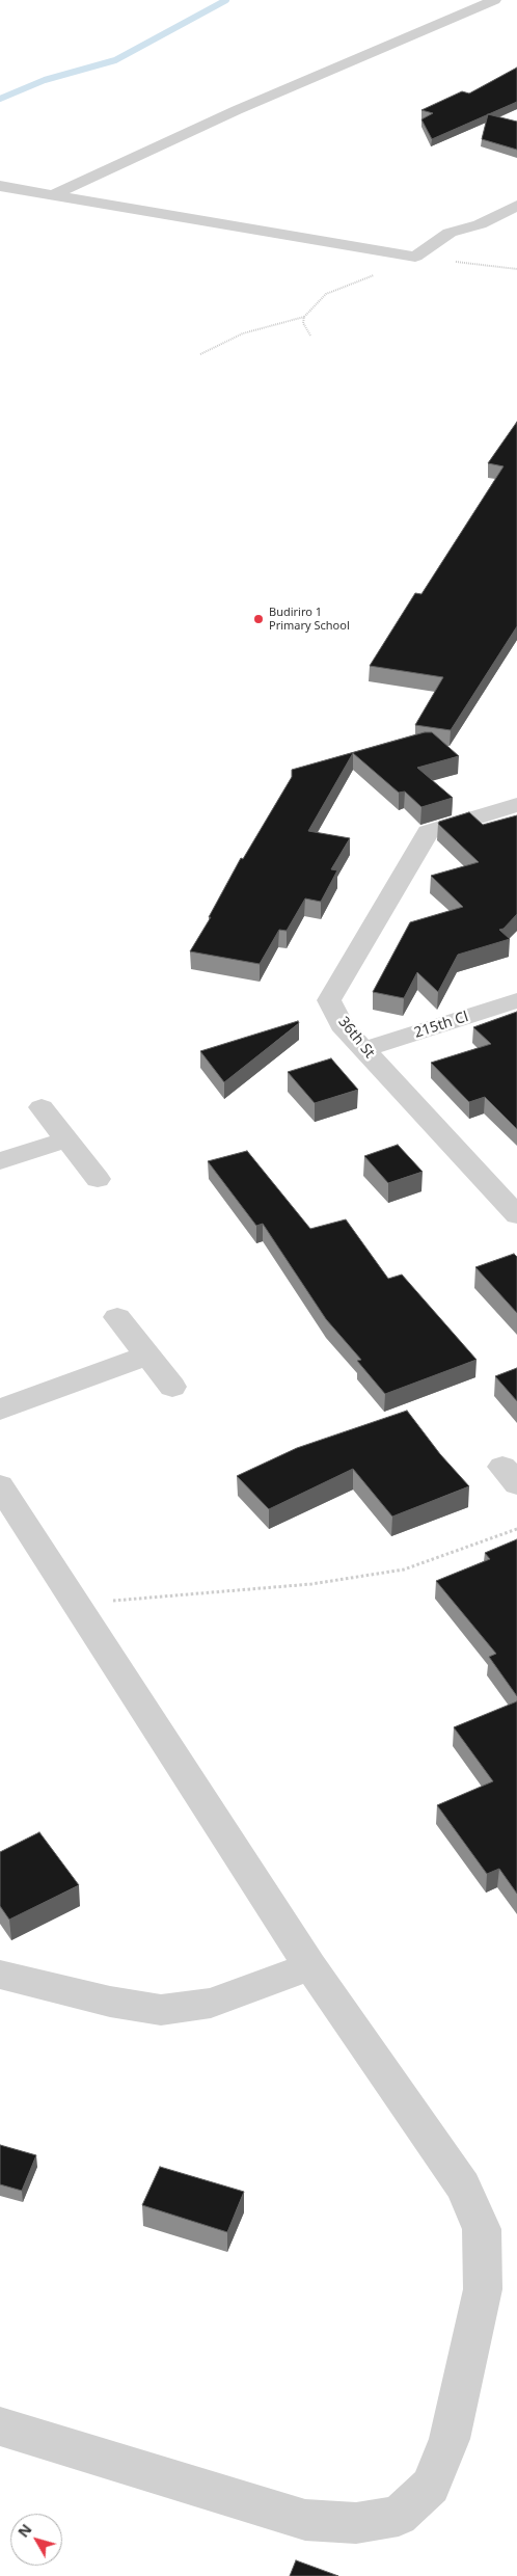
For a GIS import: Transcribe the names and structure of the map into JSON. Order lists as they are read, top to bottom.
{
  "streets": {
    "street": ["215th Cl", "36th St"]
  },
  "crossings": [
    ["215th Cl", "36th St"]
  ],
  "places": ["Budiriro 1 Primary School"],
  "north": "top left"
}
